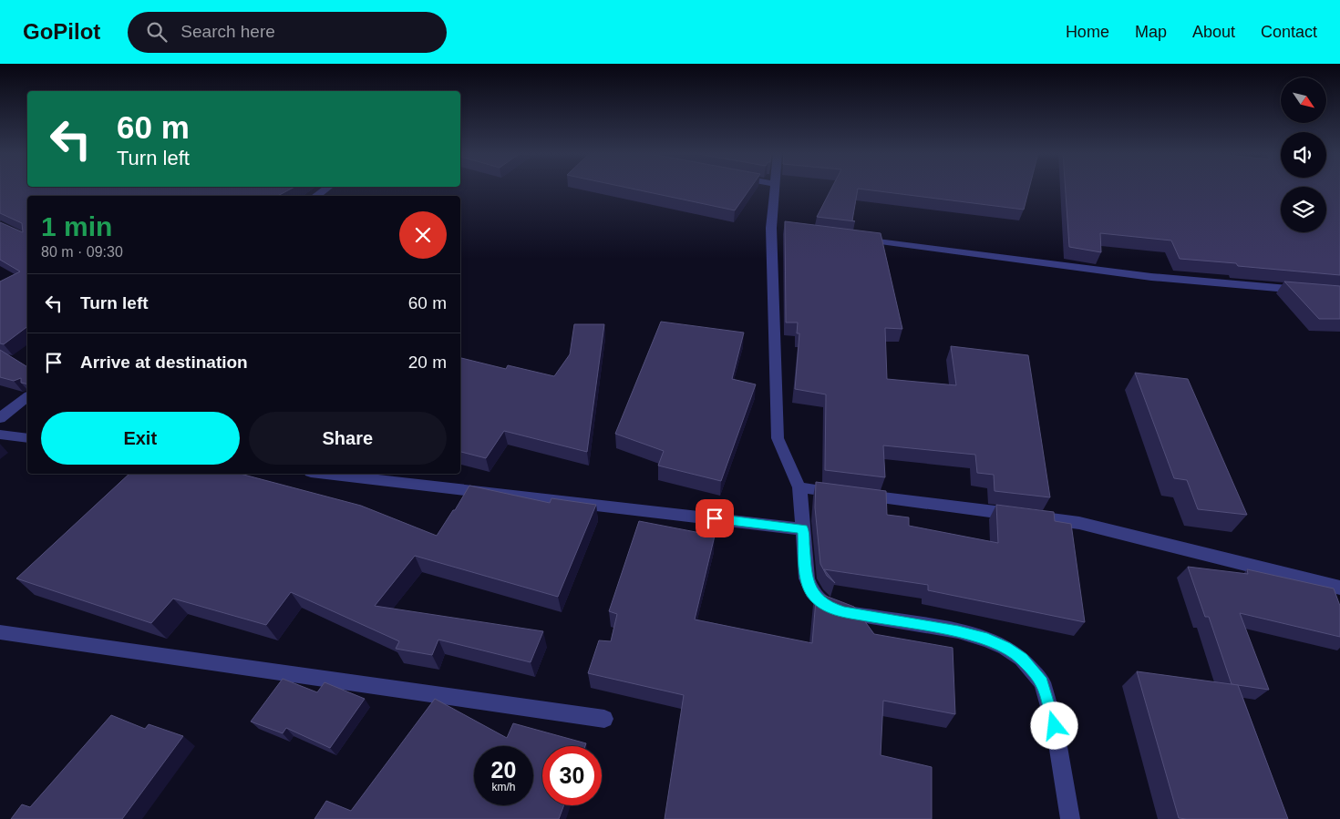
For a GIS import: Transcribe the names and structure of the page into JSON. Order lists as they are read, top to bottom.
{
  "north": "bottom right",
  "page": {
    "header": "GoPilot",
    "search": "Search here",
    "nav": [
      "Home",
      "Map",
      "About",
      "Contact"
    ],
    "turn": ["60 m", "Turn left"],
    "heading": ["1 min", "80 m · 09:30"],
    "list": [
      {
        "name": "Turn left",
        "value": "60 m"
      },
      {
        "name": "Arrive at destination",
        "value": "20 m"
      }
    ],
    "buttons": ["Exit", "Share"],
    "speed": "20 km/h",
    "limit": "30"
  }
}
